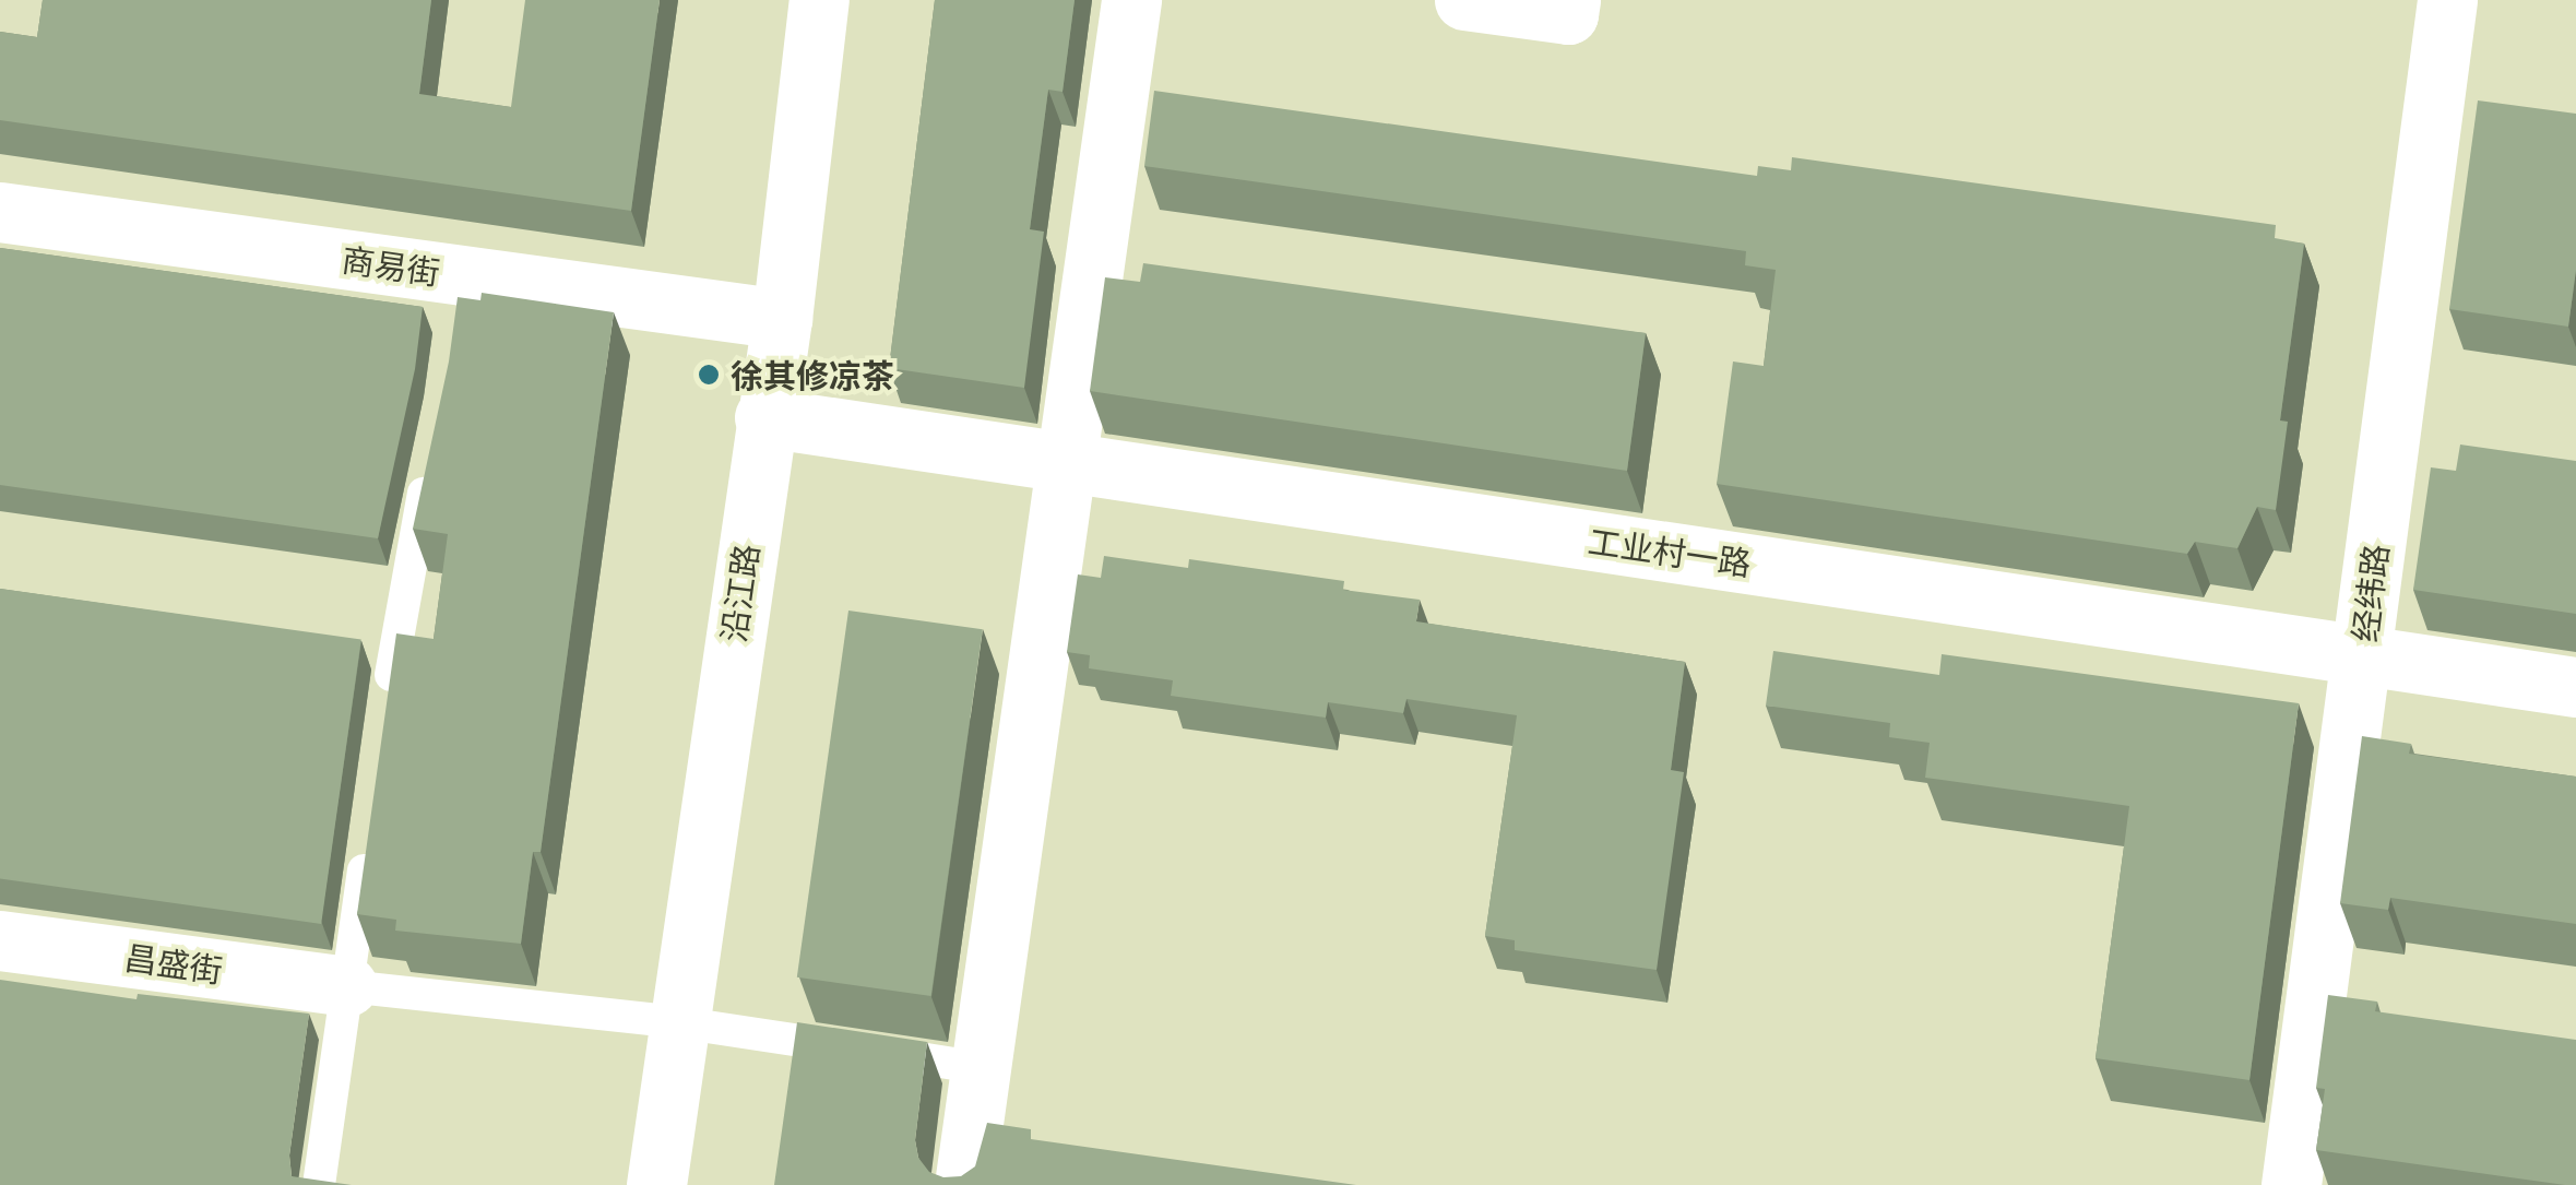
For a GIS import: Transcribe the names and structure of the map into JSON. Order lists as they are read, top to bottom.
{
  "streets": {
    "street": [
      "商易街",
      "工业村一路",
      "沿江路",
      "经纬路",
      "昌盛街"
    ]
  },
  "crossings": [
    ["商易街", "沿江路"],
    ["工业村一路", "沿江路"],
    ["工业村一路", "经纬路"]
  ],
  "places": ["徐其修凉茶"]
}
